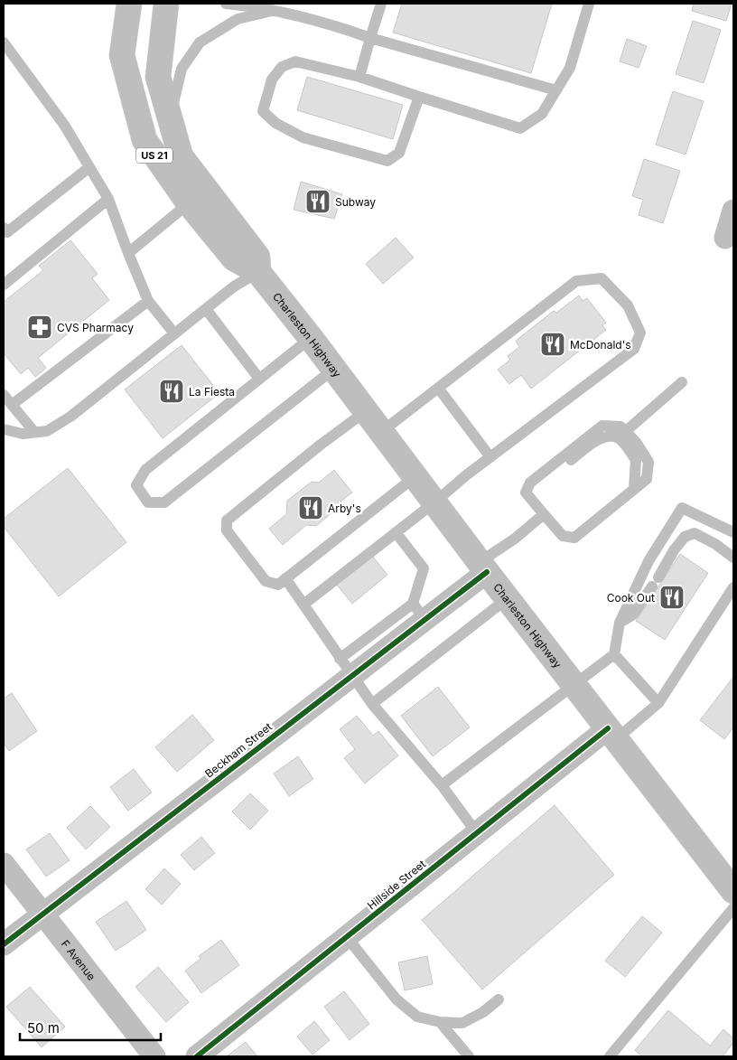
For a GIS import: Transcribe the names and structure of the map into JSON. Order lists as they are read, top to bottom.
{
  "streets": {
    "main road": ["US 21", "Charleston Highway"],
    "street": ["Beckham Street", "Hillside Street", "F Avenue"]
  },
  "crossings": [
    ["Charleston Highway", "Beckham Street"],
    ["Charleston Highway", "Hillside Street"],
    ["Beckham Street", "F Avenue"]
  ],
  "places": {
    "restaurant": [
      "Subway",
      "McDonald's",
      "La Fiesta",
      "Arby's",
      "Cook Out"
    ],
    "pharmacy": ["CVS Pharmacy"]
  },
  "scale_bar": "50 m"
}
